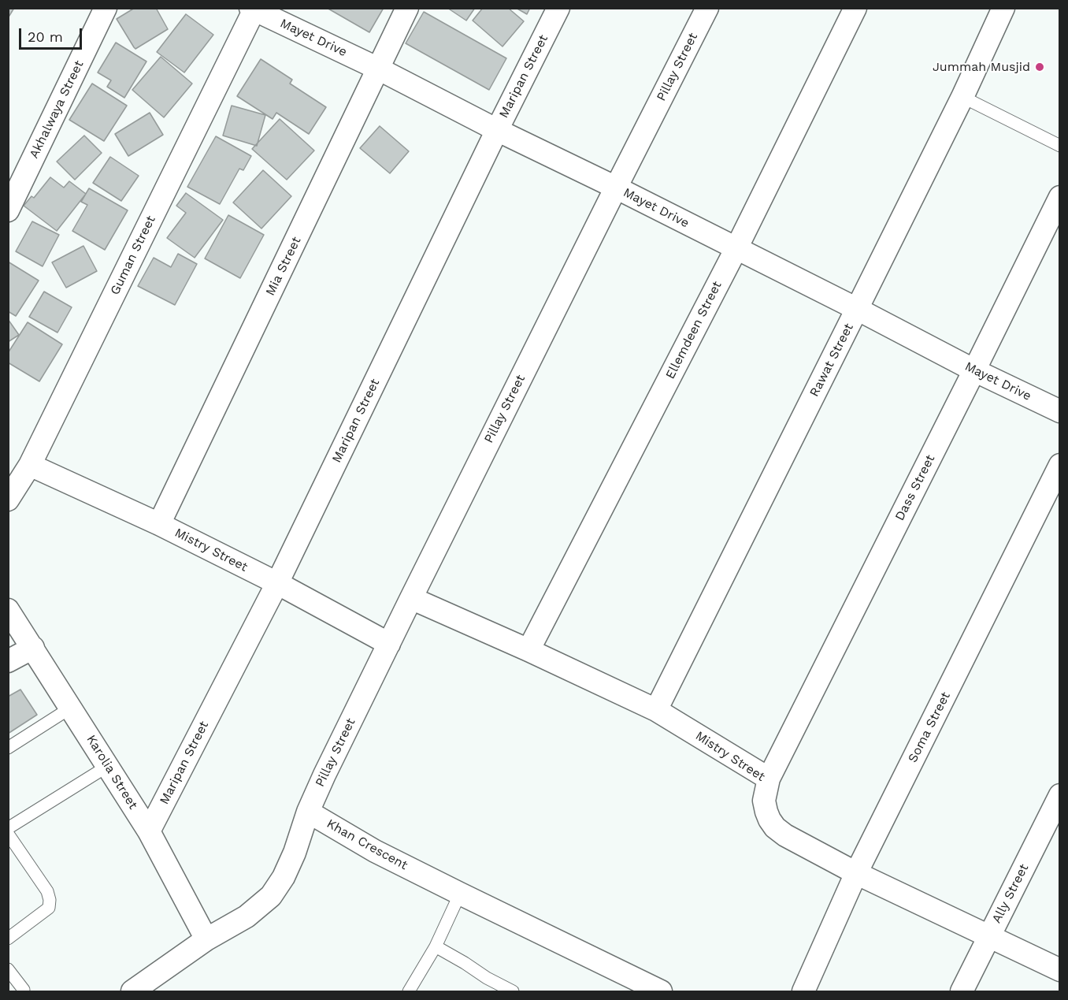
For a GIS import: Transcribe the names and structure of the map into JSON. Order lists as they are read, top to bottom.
{
  "streets": {
    "street": [
      "Mayet Drive",
      "Pillay Street",
      "Maripan Street",
      "Akhalwaya Street",
      "Guman Street",
      "Mia Street",
      "Ellemdeen Street",
      "Rawat Street",
      "Dass Street",
      "Mistry Street",
      "Soma Street",
      "Karolia Street",
      "Khan Crescent",
      "Ally Street"
    ]
  },
  "crossings": [
    ["Mayet Drive", "Pillay Street"],
    ["Mayet Drive", "Maripan Street"],
    ["Mayet Drive", "Guman Street"],
    ["Mayet Drive", "Mia Street"],
    ["Mayet Drive", "Ellemdeen Street"],
    ["Mayet Drive", "Rawat Street"],
    ["Mayet Drive", "Dass Street"],
    ["Pillay Street", "Mistry Street"],
    ["Pillay Street", "Khan Crescent"],
    ["Maripan Street", "Mistry Street"],
    ["Maripan Street", "Karolia Street"],
    ["Guman Street", "Mistry Street"],
    ["Mia Street", "Mistry Street"],
    ["Ellemdeen Street", "Mistry Street"],
    ["Rawat Street", "Mistry Street"],
    ["Dass Street", "Mistry Street"],
    ["Mistry Street", "Soma Street"],
    ["Mistry Street", "Ally Street"]
  ],
  "places": ["Jummah Musjid"],
  "scale_bar": "20 m"
}
